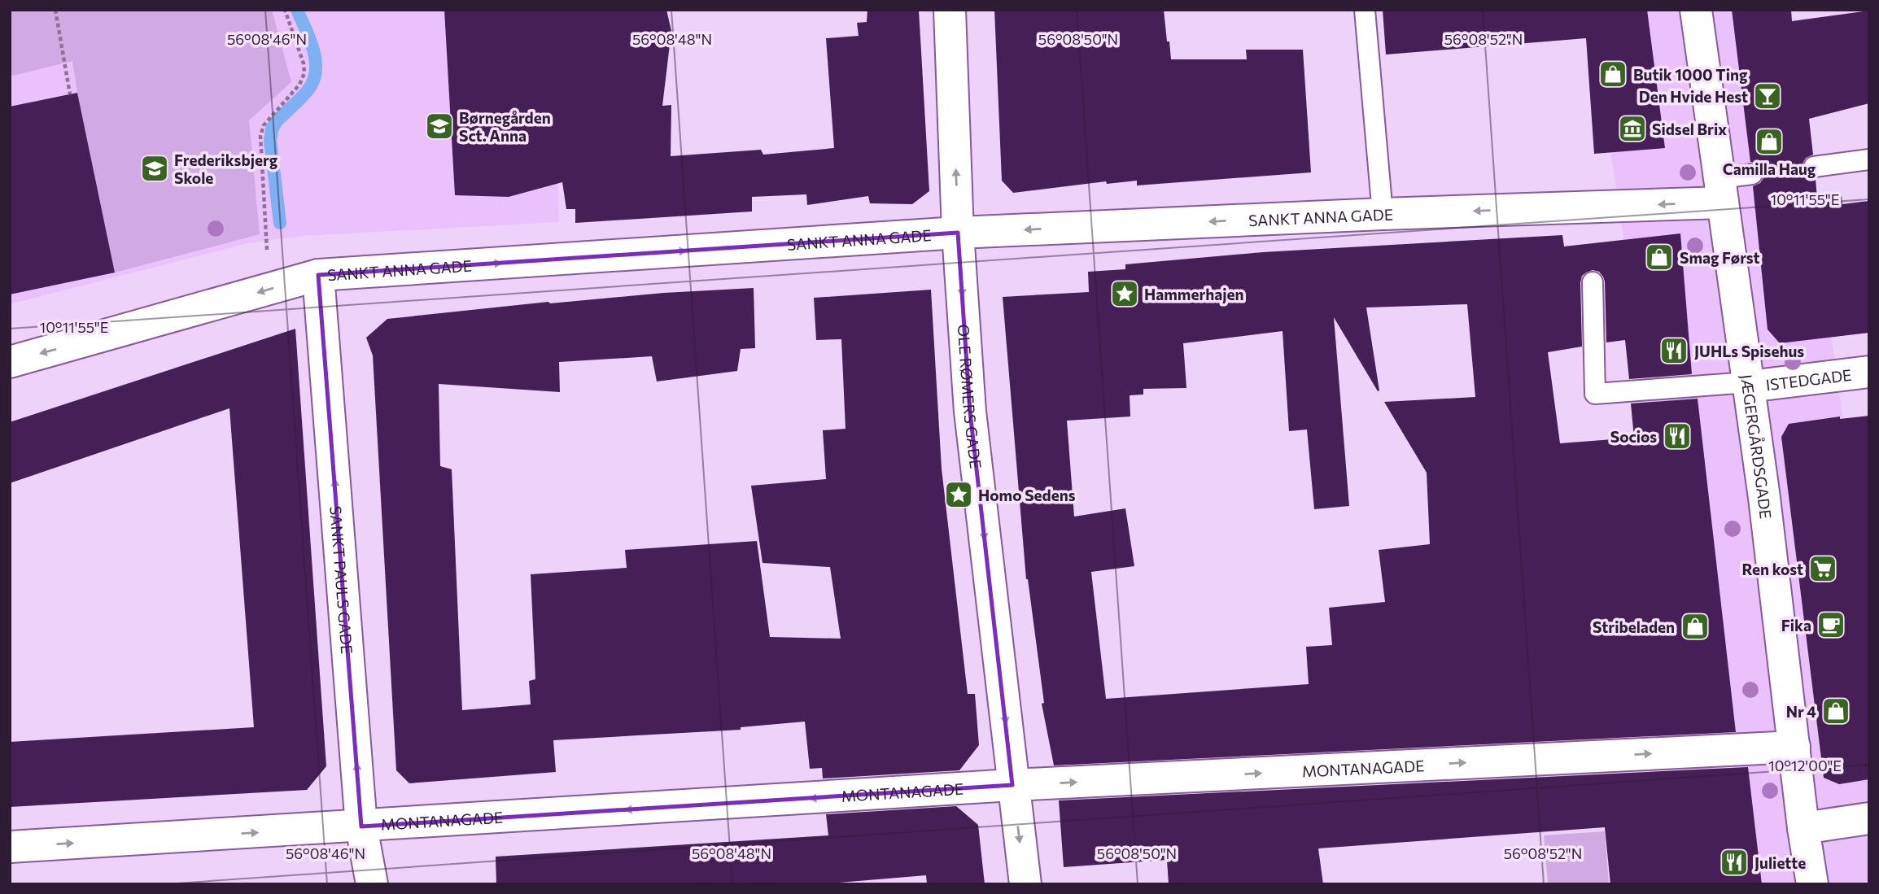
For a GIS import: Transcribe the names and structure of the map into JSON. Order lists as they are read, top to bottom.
{
  "streets": {
    "street": [
      "SANKT ANNA GADE",
      "ISTEDGADE",
      "OLE RØMERS GADE",
      "JÆGERGÅRDSGADE",
      "SANKT PAULS GADE",
      "MONTANAGADE"
    ]
  },
  "crossings": [
    ["SANKT ANNA GADE", "OLE RØMERS GADE"],
    ["SANKT ANNA GADE", "JÆGERGÅRDSGADE"],
    ["SANKT ANNA GADE", "SANKT PAULS GADE"],
    ["ISTEDGADE", "JÆGERGÅRDSGADE"],
    ["OLE RØMERS GADE", "MONTANAGADE"],
    ["JÆGERGÅRDSGADE", "MONTANAGADE"],
    ["SANKT PAULS GADE", "MONTANAGADE"]
  ],
  "one_way": ["SANKT PAULS GADE"],
  "places": {
    "shop": [
      "Butik 1000 Ting",
      "Camilla Haug",
      "Smag Først",
      "Stribeladen",
      "Nr 4"
    ],
    "bar": ["Den Hvide Hest"],
    "school or university": ["Børnegården Sct. Anna", "Frederiksbjerg Skole"],
    "museum": ["Sidsel Brix"],
    "place": ["Hammerhajen", "Homo Sedens"],
    "restaurant": ["JUHLs Spisehus", "Socios", "Juliette"],
    "supermarket": ["Ren kost"],
    "cafe": ["Fika"]
  },
  "coordinates": [
    "56°08'46\"N",
    "56°08'48\"N",
    "56°08'50\"N",
    "56°08'52\"N",
    "10°11'55\"E",
    "10°12'00\"E"
  ]
}
